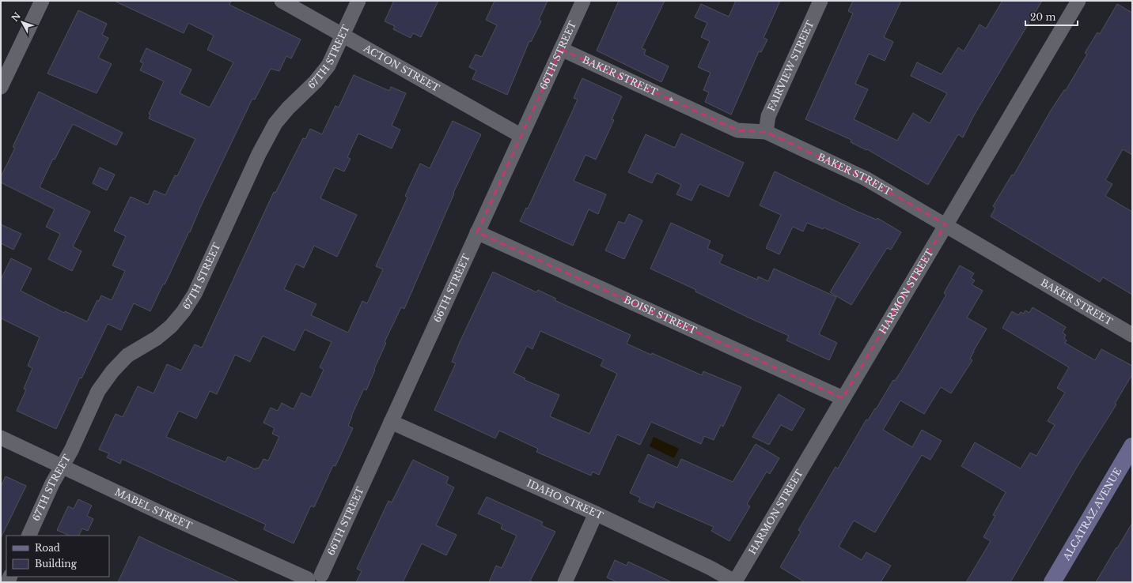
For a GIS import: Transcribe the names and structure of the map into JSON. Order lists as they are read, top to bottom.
{
  "streets": {
    "street": [
      "66TH STREET",
      "67TH STREET",
      "FAIRVIEW STREET",
      "ACTON STREET",
      "BAKER STREET",
      "HARMON STREET",
      "BOISE STREET",
      "IDAHO STREET",
      "MABEL STREET",
      "ALCATRAZ AVENUE"
    ]
  },
  "crossings": [
    ["66TH STREET", "ACTON STREET"],
    ["66TH STREET", "BAKER STREET"],
    ["66TH STREET", "BOISE STREET"],
    ["66TH STREET", "IDAHO STREET"],
    ["66TH STREET", "MABEL STREET"],
    ["67TH STREET", "ACTON STREET"],
    ["67TH STREET", "MABEL STREET"],
    ["FAIRVIEW STREET", "BAKER STREET"],
    ["BAKER STREET", "HARMON STREET"],
    ["HARMON STREET", "BOISE STREET"],
    ["HARMON STREET", "IDAHO STREET"]
  ],
  "legend": ["Road", "Building"],
  "scale_bar": "20 m",
  "north": "top left"
}
